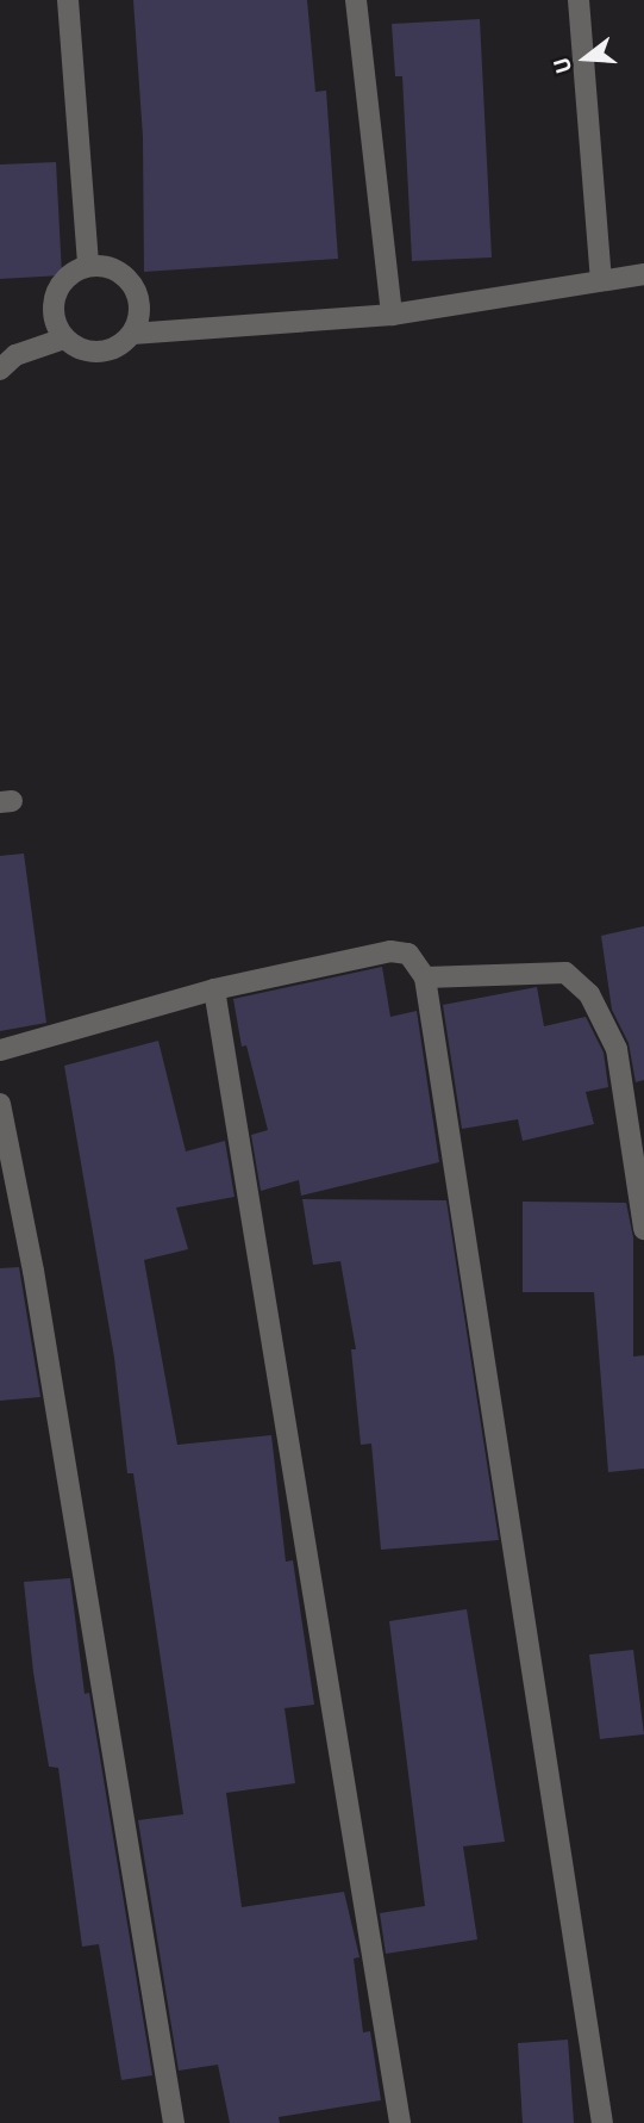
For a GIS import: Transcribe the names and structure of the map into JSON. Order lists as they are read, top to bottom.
{
  "north": "left"
}
